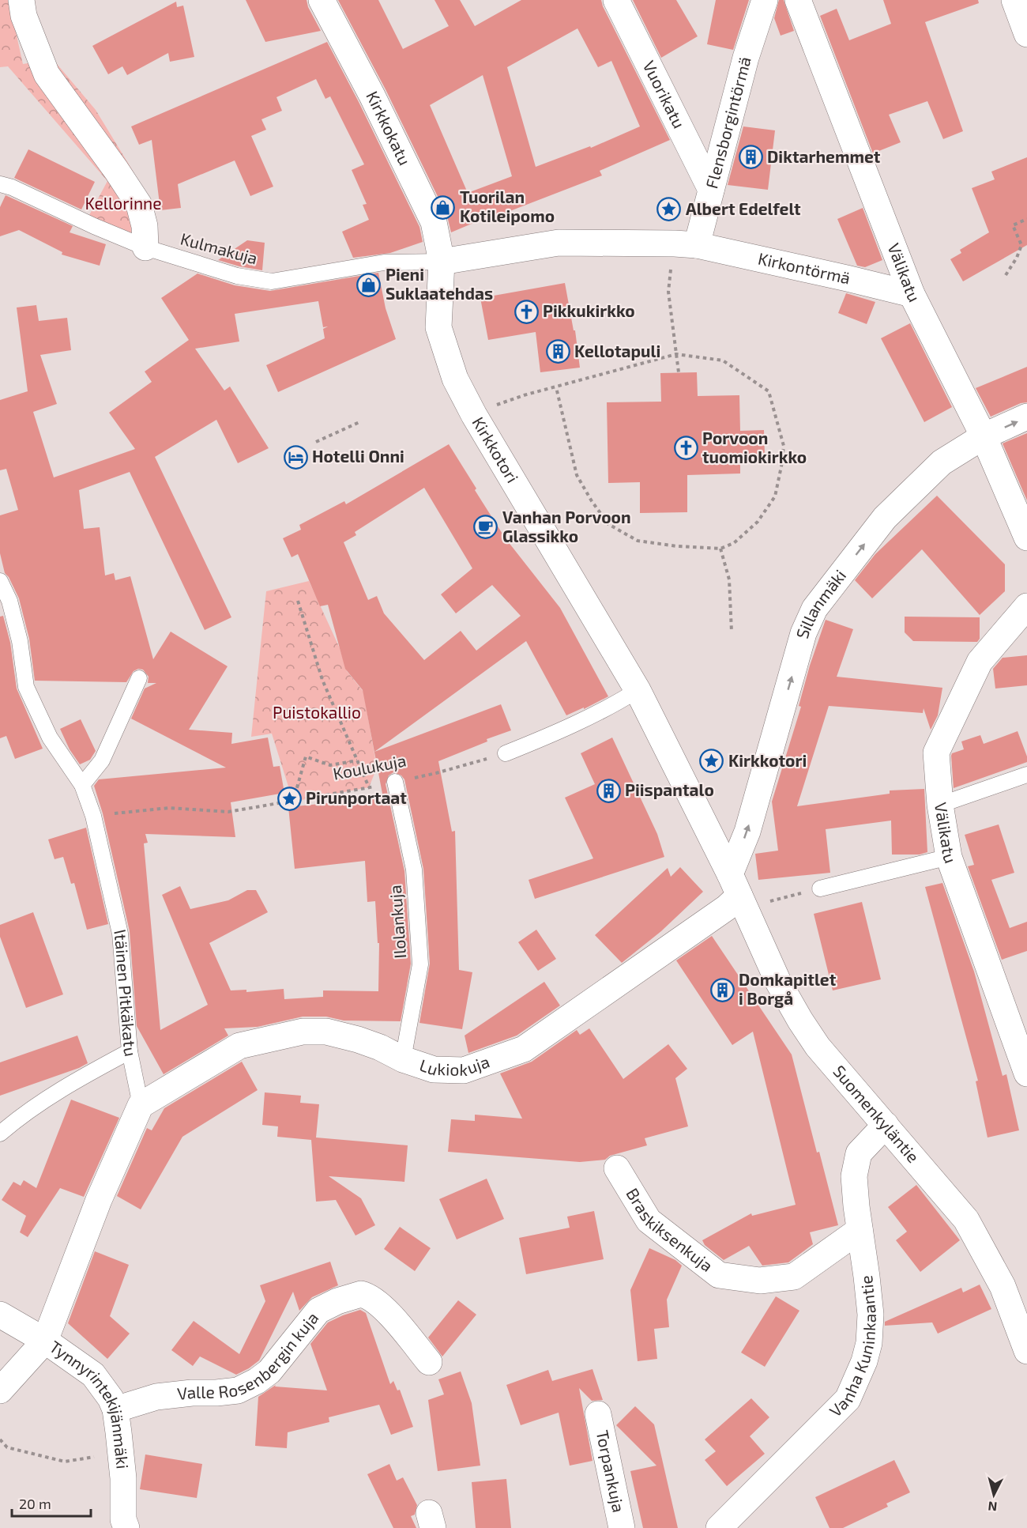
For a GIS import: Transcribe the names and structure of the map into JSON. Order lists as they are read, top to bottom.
{
  "streets": {
    "street": [
      "Vuorikatu",
      "Flensborgintörmä",
      "Kirkkokatu",
      "Kirkontörmä",
      "Välikatu",
      "Kirkkotori",
      "Sillanmäki",
      "Lukiokuja",
      "Suomenkyläntie",
      "Braskiksenkuja",
      "Vanha Kuninkaantie",
      "Valle Rosenbergin kuja",
      "Tynnyrintekijänmäki",
      "Torpankuja"
    ],
    "lane": ["Kulmakuja", "Ilolankuja", "Itäinen Pitkäkatu"],
    "path": ["Koulukuja"]
  },
  "crossings": [
    ["Vuorikatu", "Flensborgintörmä"],
    ["Flensborgintörmä", "Kirkontörmä"],
    ["Kirkkokatu", "Kulmakuja"],
    ["Kirkkokatu", "Kirkkotori"],
    ["Kulmakuja", "Kirkkotori"],
    ["Kirkontörmä", "Välikatu"],
    ["Välikatu", "Sillanmäki"],
    ["Kirkkotori", "Sillanmäki"],
    ["Kirkkotori", "Lukiokuja"],
    ["Kirkkotori", "Suomenkyläntie"],
    ["Sillanmäki", "Lukiokuja"],
    ["Sillanmäki", "Suomenkyläntie"],
    ["Koulukuja", "Ilolankuja"],
    ["Koulukuja", "Itäinen Pitkäkatu"],
    ["Ilolankuja", "Lukiokuja"],
    ["Itäinen Pitkäkatu", "Lukiokuja"],
    ["Lukiokuja", "Suomenkyläntie"],
    ["Suomenkyläntie", "Vanha Kuninkaantie"],
    ["Braskiksenkuja", "Vanha Kuninkaantie"],
    ["Valle Rosenbergin kuja", "Tynnyrintekijänmäki"]
  ],
  "one_way": ["Sillanmäki"],
  "parks": ["Kellorinne", "Puistokallio"],
  "places": {
    "building": [
      "Diktarhemmet",
      "Kellotapuli",
      "Piispantalo",
      "Domkapitlet i Borgå"
    ],
    "shop": ["Tuorilan Kotileipomo", "Pieni Suklaatehdas"],
    "place": ["Albert Edelfelt", "Kirkkotori", "Pirunportaat"],
    "church": ["Pikkukirkko", "Porvoon tuomiokirkko"],
    "hotel": ["Hotelli Onni"],
    "cafe": ["Vanhan Porvoon Glassikko"]
  },
  "scale_bar": "20 m",
  "north": "bottom"
}
